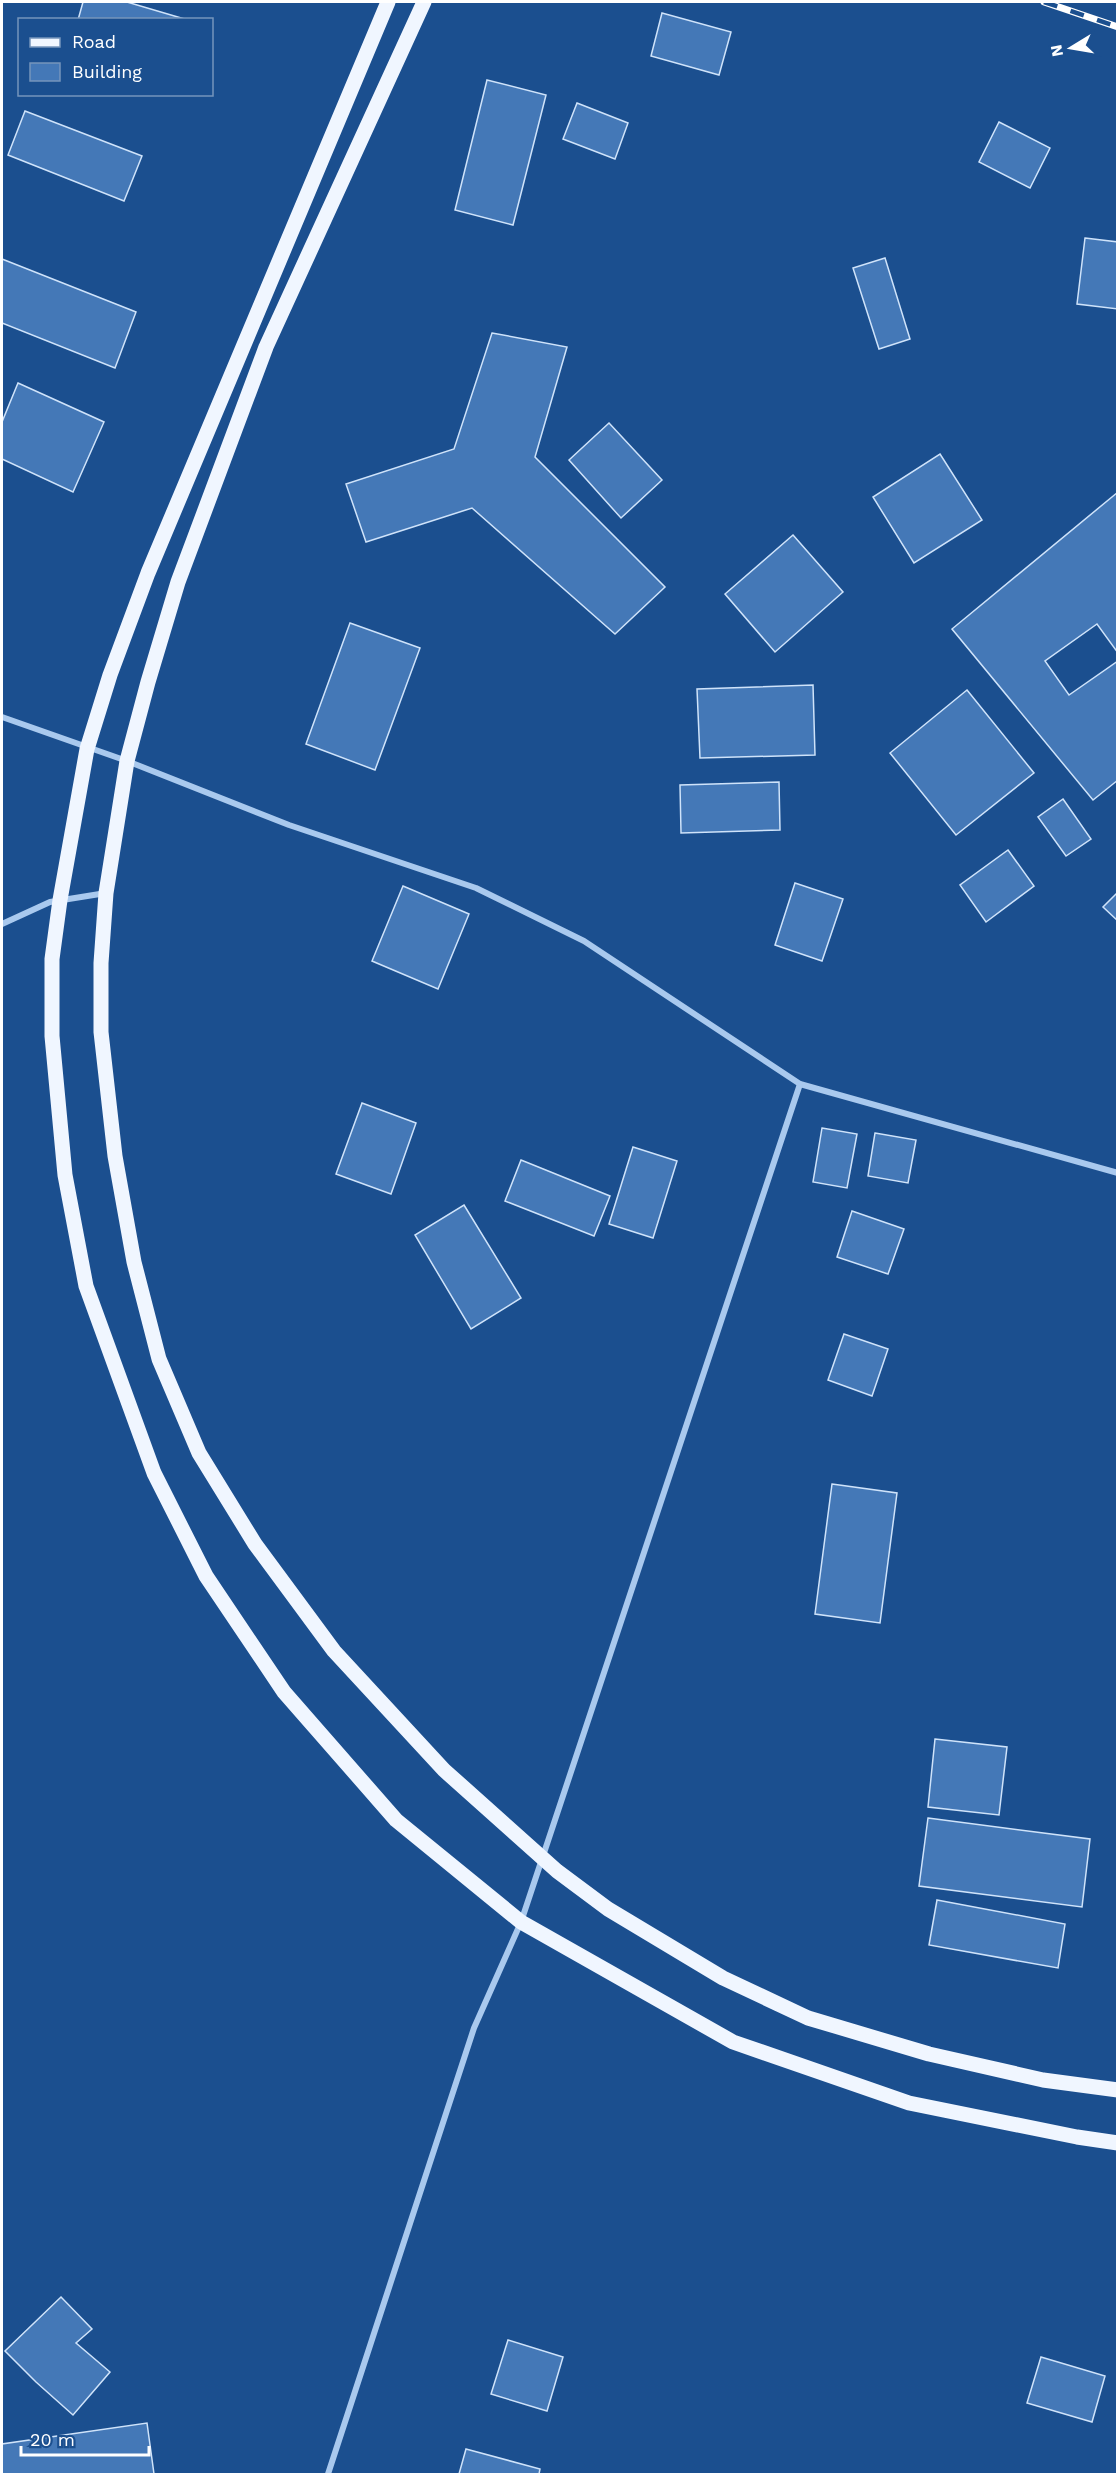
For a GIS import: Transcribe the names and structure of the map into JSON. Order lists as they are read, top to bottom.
{
  "legend": ["Road", "Building"],
  "scale_bar": "20 m",
  "north": "left"
}
